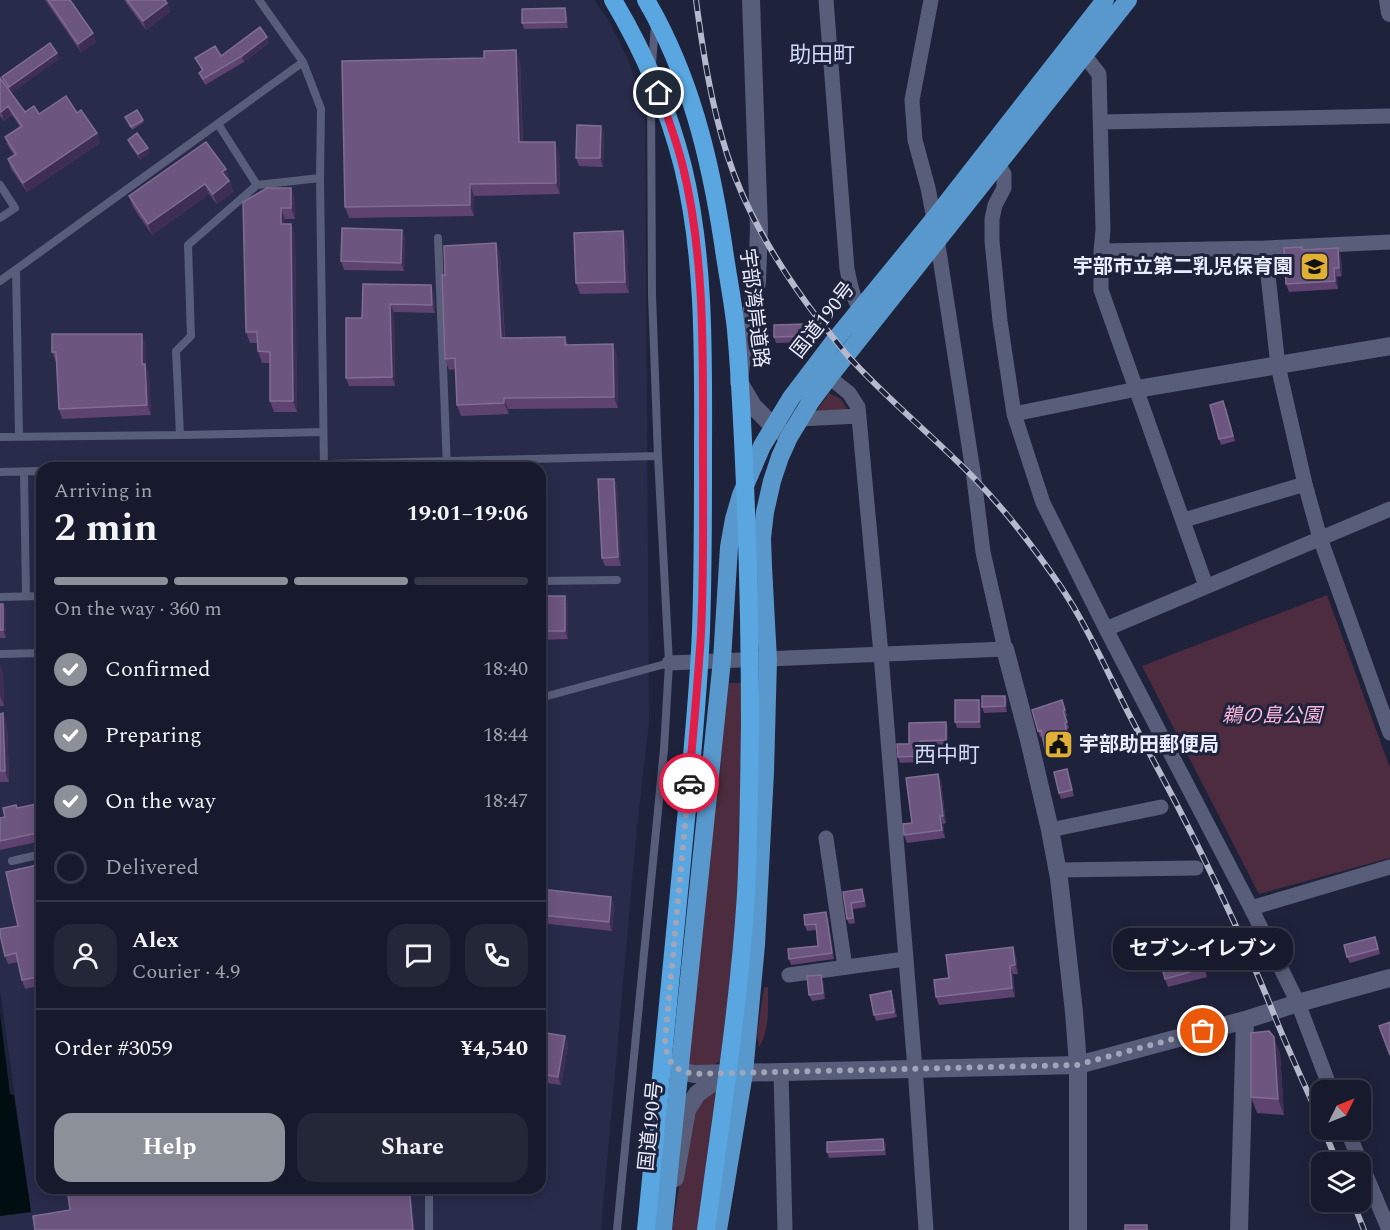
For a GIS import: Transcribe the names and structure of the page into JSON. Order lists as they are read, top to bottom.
{
  "streets": {
    "highway": ["宇部湾岸道路", "国道190号"]
  },
  "crossings": [
    ["宇部湾岸道路", "国道190号"]
  ],
  "districts": ["助田町", "西中町"],
  "parks": ["鵜の島公園"],
  "places": {
    "school or university": ["宇部市立第二乳児保育園"],
    "public building": ["宇部助田郵便局"],
    "other": ["セブン-イレブン"]
  },
  "north": "top right",
  "page": {
    "heading": ["2 min", "Arriving in", "19:01–19:06"],
    "panel": [
      "Alex",
      "Courier · 4.9",
      "Order #3059",
      "¥4,540"
    ],
    "bar": "On the way · 360 m",
    "list": [
      ["Confirmed", "18:40"],
      ["Preparing", "18:44"],
      ["On the way", "18:47"],
      "Delivered"
    ],
    "bubble": "セブン-イレブン",
    "buttons": ["Help", "Share"]
  }
}
